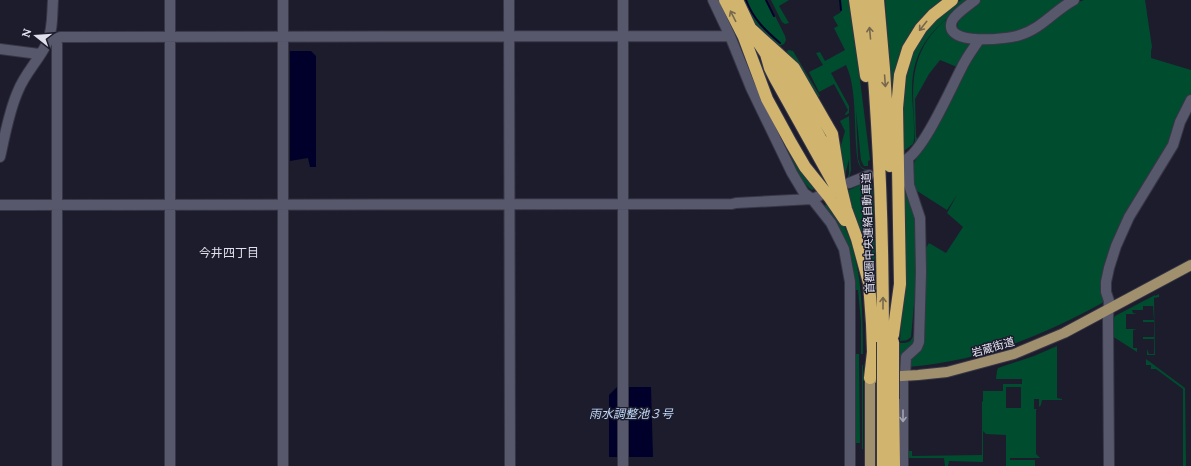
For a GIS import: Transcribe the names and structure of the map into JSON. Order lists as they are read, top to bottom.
{
  "streets": {
    "highway": ["首都圏中央連絡自動車道"],
    "main road": ["岩蔵街道"]
  },
  "districts": ["今井四丁目"],
  "water": ["雨水調整池３号"],
  "north": "left"
}
